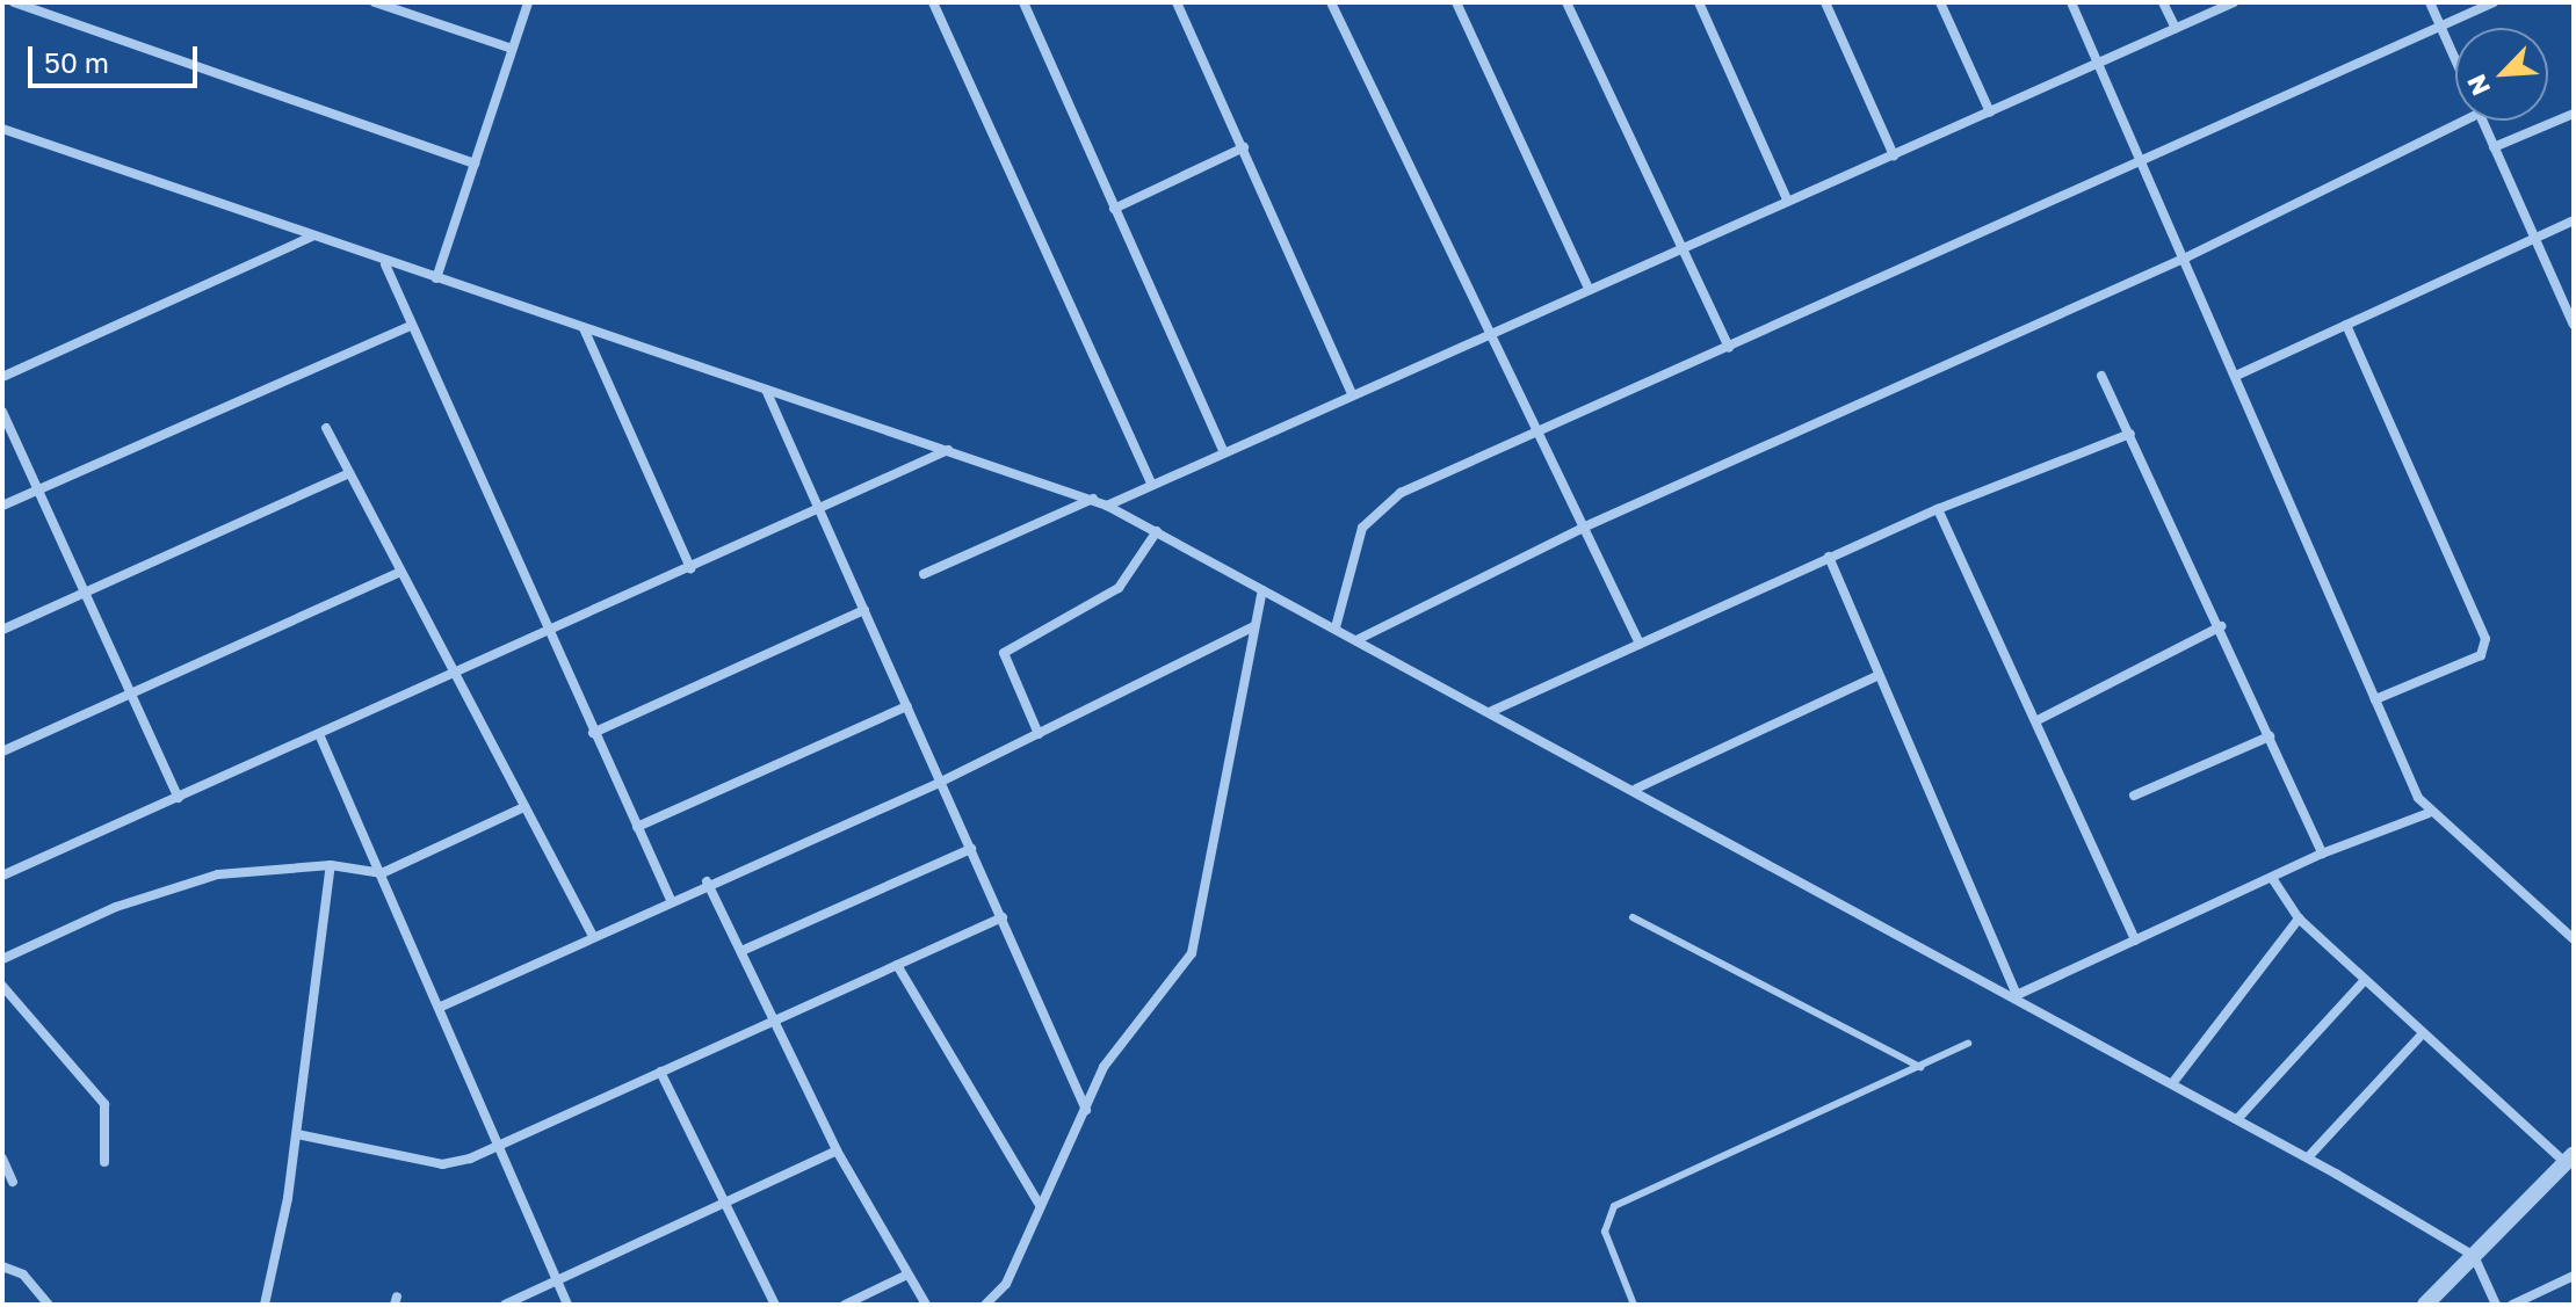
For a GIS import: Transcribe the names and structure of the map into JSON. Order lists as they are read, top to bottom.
{
  "scale_bar": "50 m",
  "north": "bottom left"
}
